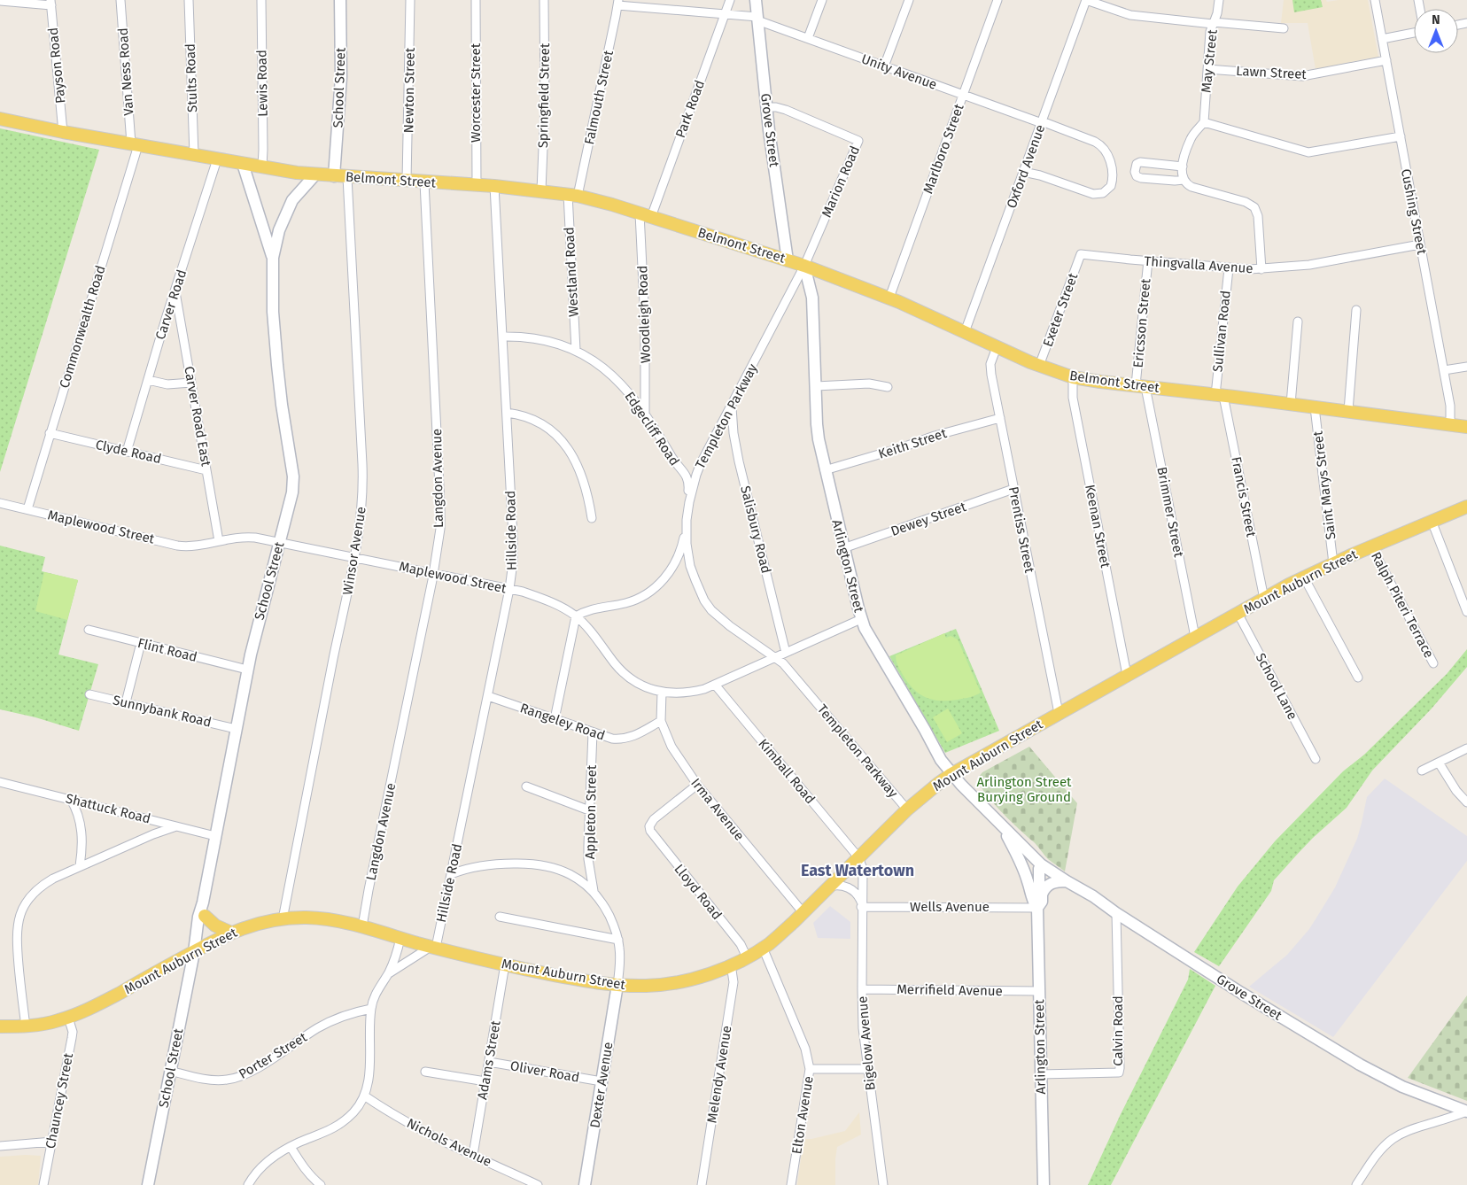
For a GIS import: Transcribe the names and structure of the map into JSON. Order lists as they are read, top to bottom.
{
  "streets": {
    "main road": ["Belmont Street", "Mount Auburn Street"],
    "street": [
      "May Street",
      "Payson Road",
      "Van Ness Road",
      "Unity Avenue",
      "Lawn Street",
      "Stults Road",
      "Lewis Road",
      "School Street",
      "Newton Street",
      "Worcester Street",
      "Springfield Street",
      "Falmouth Street",
      "Park Road",
      "Grove Street",
      "Marlboro Street",
      "Oxford Avenue",
      "Marion Road",
      "Cushing Street",
      "Thingvalla Avenue",
      "Westland Road",
      "Carver Road",
      "Exeter Street",
      "Woodleigh Road",
      "Ericsson Street",
      "Commonwealth Road",
      "Sullivan Road",
      "Carver Road East",
      "Templeton Parkway",
      "Edgecliff Road",
      "Keith Street",
      "Clyde Road",
      "Langdon Avenue",
      "Saint Marys Street",
      "Francis Street",
      "Brimmer Street",
      "Dewey Street",
      "Keenan Street",
      "Maplewood Street",
      "Salisbury Road",
      "Prentiss Street",
      "Hillside Road",
      "Winsor Avenue",
      "Arlington Street",
      "Ralph Piteri Terrace",
      "Flint Road",
      "School Lane",
      "Sunnybank Road",
      "Rangeley Road",
      "Kimball Road",
      "Shattuck Road",
      "Irma Avenue",
      "Appleton Street",
      "Lloyd Road",
      "Wells Avenue",
      "Merrifield Avenue",
      "Calvin Road",
      "Bigelow Avenue",
      "Porter Street",
      "Adams Street",
      "Oliver Road",
      "Melendy Avenue",
      "Dexter Avenue",
      "Chauncey Street",
      "Elton Avenue",
      "Nichols Avenue"
    ]
  },
  "crossings": [
    ["May Street", "Lawn Street"],
    ["Payson Road", "Belmont Street"],
    ["Van Ness Road", "Belmont Street"],
    ["Van Ness Road", "Commonwealth Road"],
    ["Unity Avenue", "Falmouth Street"],
    ["Unity Avenue", "Park Road"],
    ["Unity Avenue", "Grove Street"],
    ["Unity Avenue", "Marlboro Street"],
    ["Unity Avenue", "Oxford Avenue"],
    ["Lawn Street", "Cushing Street"],
    ["Stults Road", "Belmont Street"],
    ["Lewis Road", "Belmont Street"],
    ["School Street", "Belmont Street"],
    ["School Street", "Maplewood Street"],
    ["School Street", "Mount Auburn Street"],
    ["School Street", "Flint Road"],
    ["School Street", "Sunnybank Road"],
    ["School Street", "Shattuck Road"],
    ["School Street", "Porter Street"],
    ["Newton Street", "Belmont Street"],
    ["Worcester Street", "Belmont Street"],
    ["Springfield Street", "Belmont Street"],
    ["Falmouth Street", "Belmont Street"],
    ["Falmouth Street", "Westland Road"],
    ["Park Road", "Belmont Street"],
    ["Park Road", "Woodleigh Road"],
    ["Grove Street", "Belmont Street"],
    ["Grove Street", "Marion Road"],
    ["Grove Street", "Arlington Street"],
    ["Grove Street", "Calvin Road"],
    ["Marlboro Street", "Belmont Street"],
    ["Oxford Avenue", "Belmont Street"],
    ["Belmont Street", "Marion Road"],
    ["Belmont Street", "Cushing Street"],
    ["Belmont Street", "Westland Road"],
    ["Belmont Street", "Carver Road"],
    ["Belmont Street", "Exeter Street"],
    ["Belmont Street", "Woodleigh Road"],
    ["Belmont Street", "Ericsson Street"],
    ["Belmont Street", "Commonwealth Road"],
    ["Belmont Street", "Sullivan Road"],
    ["Belmont Street", "Templeton Parkway"],
    ["Belmont Street", "Langdon Avenue"],
    ["Belmont Street", "Saint Marys Street"],
    ["Belmont Street", "Francis Street"],
    ["Belmont Street", "Brimmer Street"],
    ["Belmont Street", "Keenan Street"],
    ["Belmont Street", "Prentiss Street"],
    ["Belmont Street", "Hillside Road"],
    ["Belmont Street", "Winsor Avenue"],
    ["Belmont Street", "Arlington Street"],
    ["Marion Road", "Templeton Parkway"],
    ["Marion Road", "Arlington Street"],
    ["Cushing Street", "Thingvalla Avenue"],
    ["Thingvalla Avenue", "Exeter Street"],
    ["Thingvalla Avenue", "Ericsson Street"],
    ["Thingvalla Avenue", "Sullivan Road"],
    ["Westland Road", "Edgecliff Road"],
    ["Carver Road", "Carver Road East"],
    ["Carver Road", "Clyde Road"],
    ["Woodleigh Road", "Edgecliff Road"],
    ["Ericsson Street", "Brimmer Street"],
    ["Commonwealth Road", "Clyde Road"],
    ["Commonwealth Road", "Maplewood Street"],
    ["Sullivan Road", "Francis Street"],
    ["Carver Road East", "Clyde Road"],
    ["Carver Road East", "Maplewood Street"],
    ["Templeton Parkway", "Edgecliff Road"],
    ["Templeton Parkway", "Maplewood Street"],
    ["Templeton Parkway", "Salisbury Road"],
    ["Templeton Parkway", "Arlington Street"],
    ["Templeton Parkway", "Mount Auburn Street"],
    ["Edgecliff Road", "Maplewood Street"],
    ["Edgecliff Road", "Hillside Road"],
    ["Keith Street", "Prentiss Street"],
    ["Keith Street", "Arlington Street"],
    ["Langdon Avenue", "Maplewood Street"],
    ["Langdon Avenue", "Mount Auburn Street"],
    ["Saint Marys Street", "Mount Auburn Street"],
    ["Francis Street", "Mount Auburn Street"],
    ["Brimmer Street", "Mount Auburn Street"],
    ["Dewey Street", "Prentiss Street"],
    ["Dewey Street", "Arlington Street"],
    ["Keenan Street", "Mount Auburn Street"],
    ["Maplewood Street", "Salisbury Road"],
    ["Maplewood Street", "Hillside Road"],
    ["Maplewood Street", "Winsor Avenue"],
    ["Maplewood Street", "Arlington Street"],
    ["Maplewood Street", "Kimball Road"],
    ["Maplewood Street", "Irma Avenue"],
    ["Prentiss Street", "Mount Auburn Street"],
    ["Hillside Road", "Mount Auburn Street"],
    ["Hillside Road", "Rangeley Road"],
    ["Winsor Avenue", "Mount Auburn Street"],
    ["Arlington Street", "Mount Auburn Street"],
    ["Arlington Street", "Wells Avenue"],
    ["Arlington Street", "Merrifield Avenue"],
    ["Arlington Street", "Calvin Road"],
    ["Mount Auburn Street", "Ralph Piteri Terrace"],
    ["Mount Auburn Street", "School Lane"],
    ["Mount Auburn Street", "Kimball Road"],
    ["Mount Auburn Street", "Irma Avenue"],
    ["Mount Auburn Street", "Lloyd Road"],
    ["Mount Auburn Street", "Bigelow Avenue"],
    ["Mount Auburn Street", "Adams Street"],
    ["Mount Auburn Street", "Melendy Avenue"],
    ["Mount Auburn Street", "Dexter Avenue"],
    ["Mount Auburn Street", "Chauncey Street"],
    ["Mount Auburn Street", "Elton Avenue"],
    ["Rangeley Road", "Irma Avenue"],
    ["Rangeley Road", "Appleton Street"],
    ["Kimball Road", "Bigelow Avenue"],
    ["Irma Avenue", "Lloyd Road"],
    ["Wells Avenue", "Bigelow Avenue"],
    ["Merrifield Avenue", "Bigelow Avenue"],
    ["Adams Street", "Oliver Road"],
    ["Adams Street", "Nichols Avenue"],
    ["Oliver Road", "Dexter Avenue"]
  ],
  "districts": ["East Watertown"],
  "parks": ["Arlington Street Burying Ground"],
  "north": "top"
}
